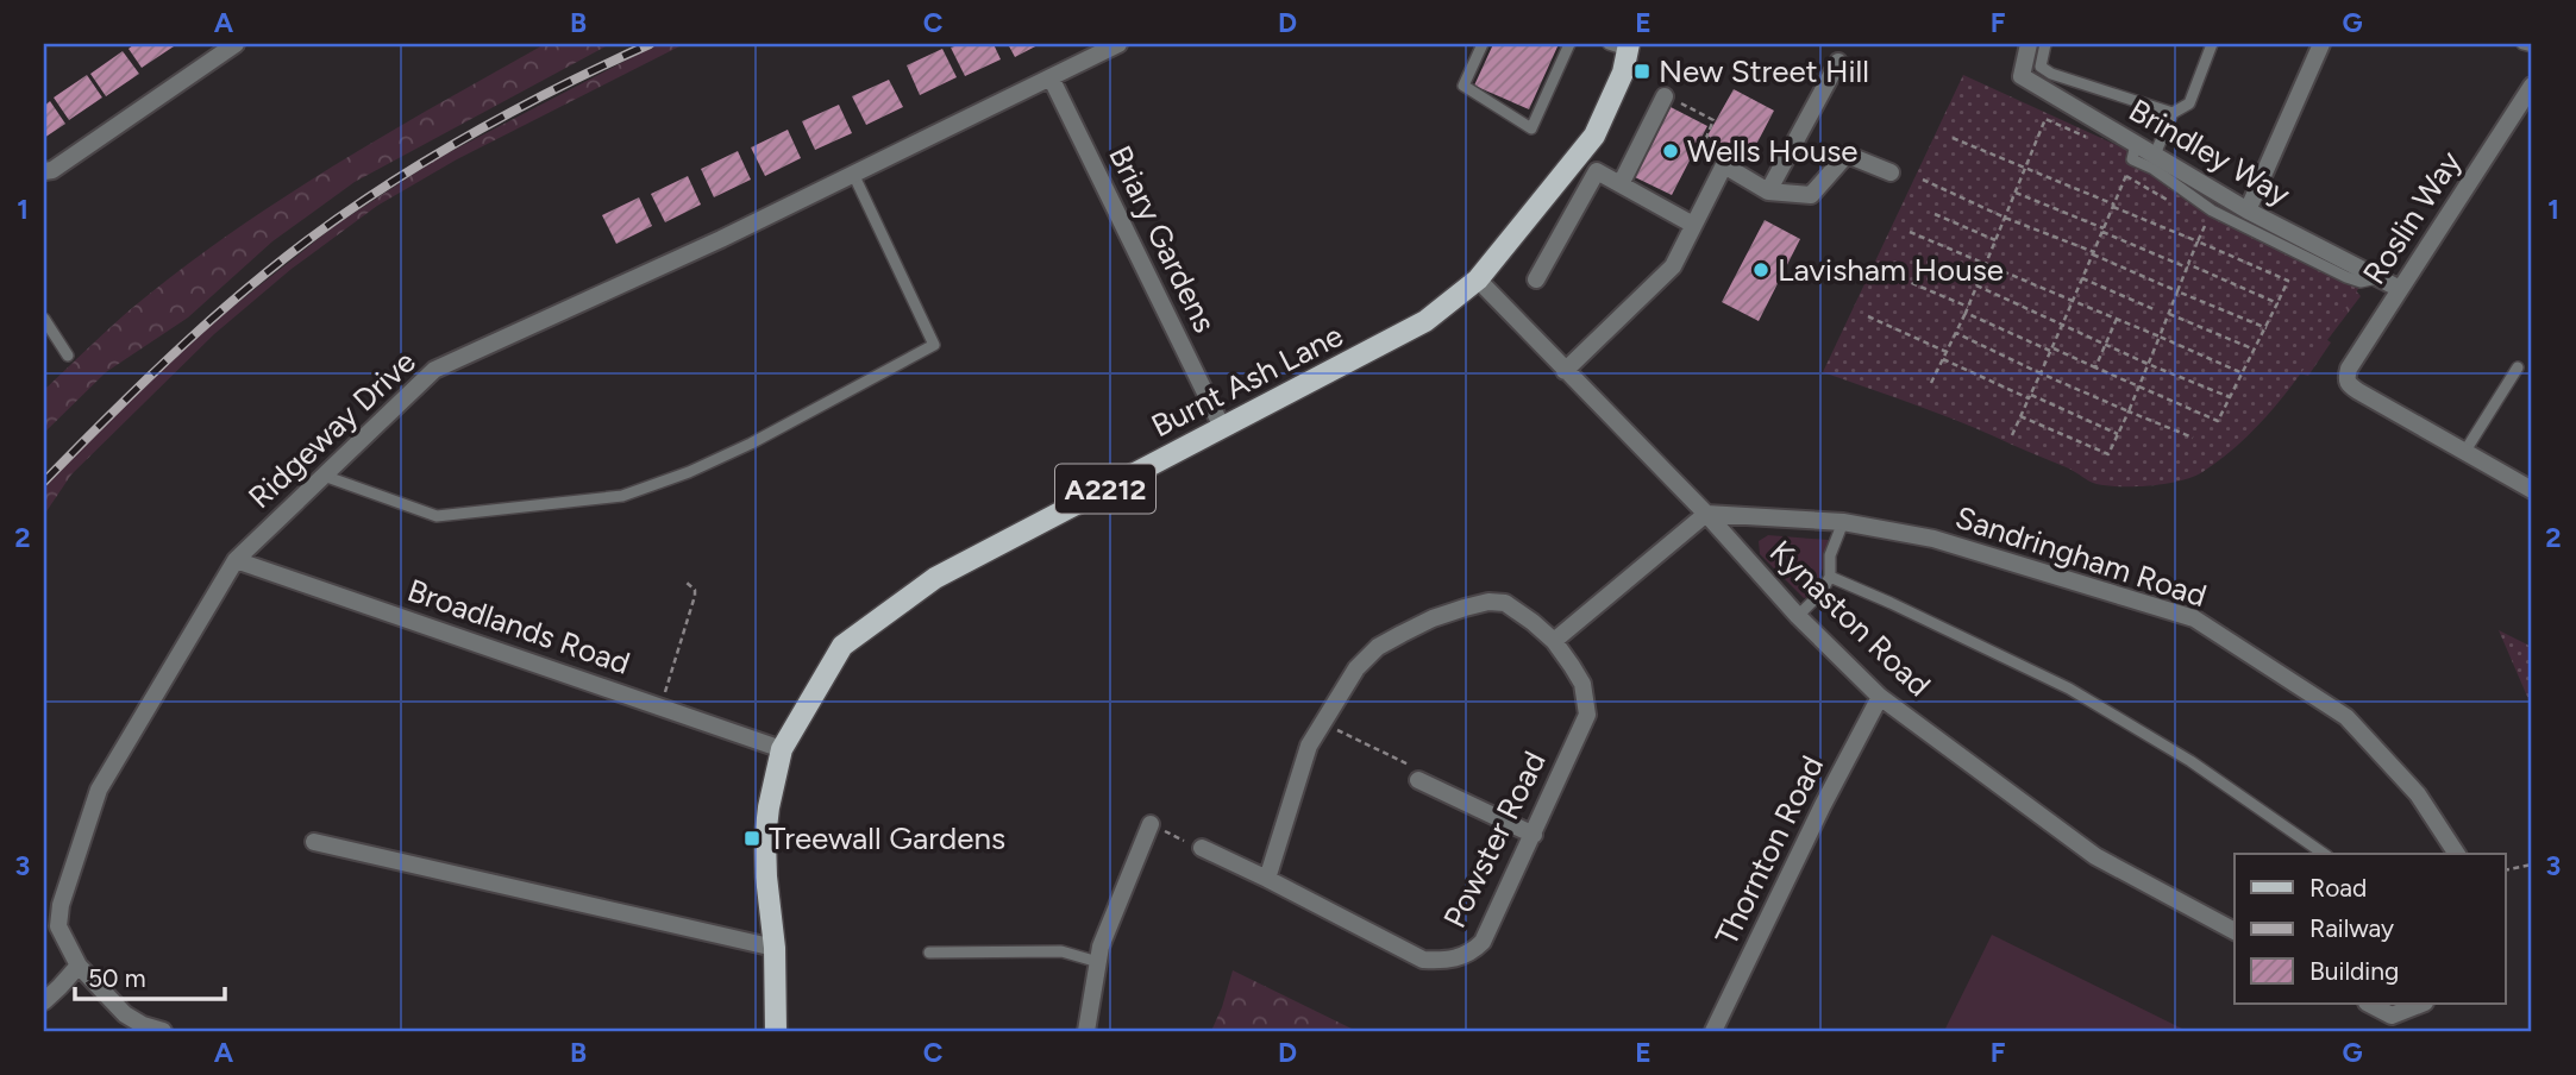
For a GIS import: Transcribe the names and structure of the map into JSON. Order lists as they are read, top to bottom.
{
  "streets": {
    "main road": ["Burnt Ash Lane", "A2212"],
    "street": [
      "Brindley Way",
      "Roslin Way",
      "Briary Gardens",
      "Ridgeway Drive",
      "Sandringham Road",
      "Kynaston Road",
      "Broadlands Road",
      "Powster Road",
      "Thornton Road"
    ]
  },
  "crossings": [
    ["Brindley Way", "Roslin Way"],
    ["Briary Gardens", "Burnt Ash Lane"],
    ["Briary Gardens", "Ridgeway Drive"],
    ["Burnt Ash Lane", "Kynaston Road"],
    ["Burnt Ash Lane", "Broadlands Road"],
    ["Ridgeway Drive", "Broadlands Road"],
    ["Sandringham Road", "Kynaston Road"],
    ["Kynaston Road", "Thornton Road"]
  ],
  "places": {
    "transit": ["New Street Hill", "Treewall Gardens"],
    "other": ["Wells House", "Lavisham House"]
  },
  "legend": ["Road", "Railway", "Building"],
  "scale_bar": "50 m",
  "grid": {
    "columns": [
      "A",
      "B",
      "C",
      "D",
      "E",
      "F",
      "G"
    ],
    "rows": ["1", "2", "3"]
  }
}
